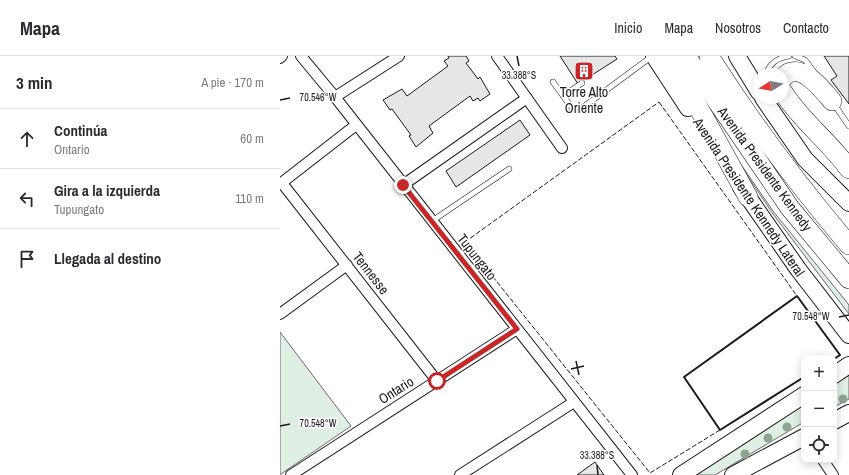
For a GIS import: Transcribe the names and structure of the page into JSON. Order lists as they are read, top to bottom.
{
  "streets": {
    "highway": ["Avenida Presidente Kennedy"],
    "main road": ["Avenida Presidente Kennedy Lateral"],
    "street": ["Tupungato", "Tennesse", "Ontario"]
  },
  "crossings": [
    ["Tupungato", "Ontario"],
    ["Tennesse", "Ontario"]
  ],
  "places": {
    "building": ["Torre Alto Oriente"]
  },
  "north": "left",
  "page": {
    "header": "Mapa",
    "nav": [
      "Inicio",
      "Mapa",
      "Nosotros",
      "Contacto"
    ],
    "heading": ["3 min", "A pie · 170 m"],
    "list": [
      ["Continúa", "Ontario", "60 m"],
      ["Gira a la izquierda", "Tupungato", "110 m"],
      "Llegada al destino"
    ],
    "map_buttons": ["+", "−"]
  },
  "coordinates": ["33.388°S", "70.546°W", "70.548°W"]
}
